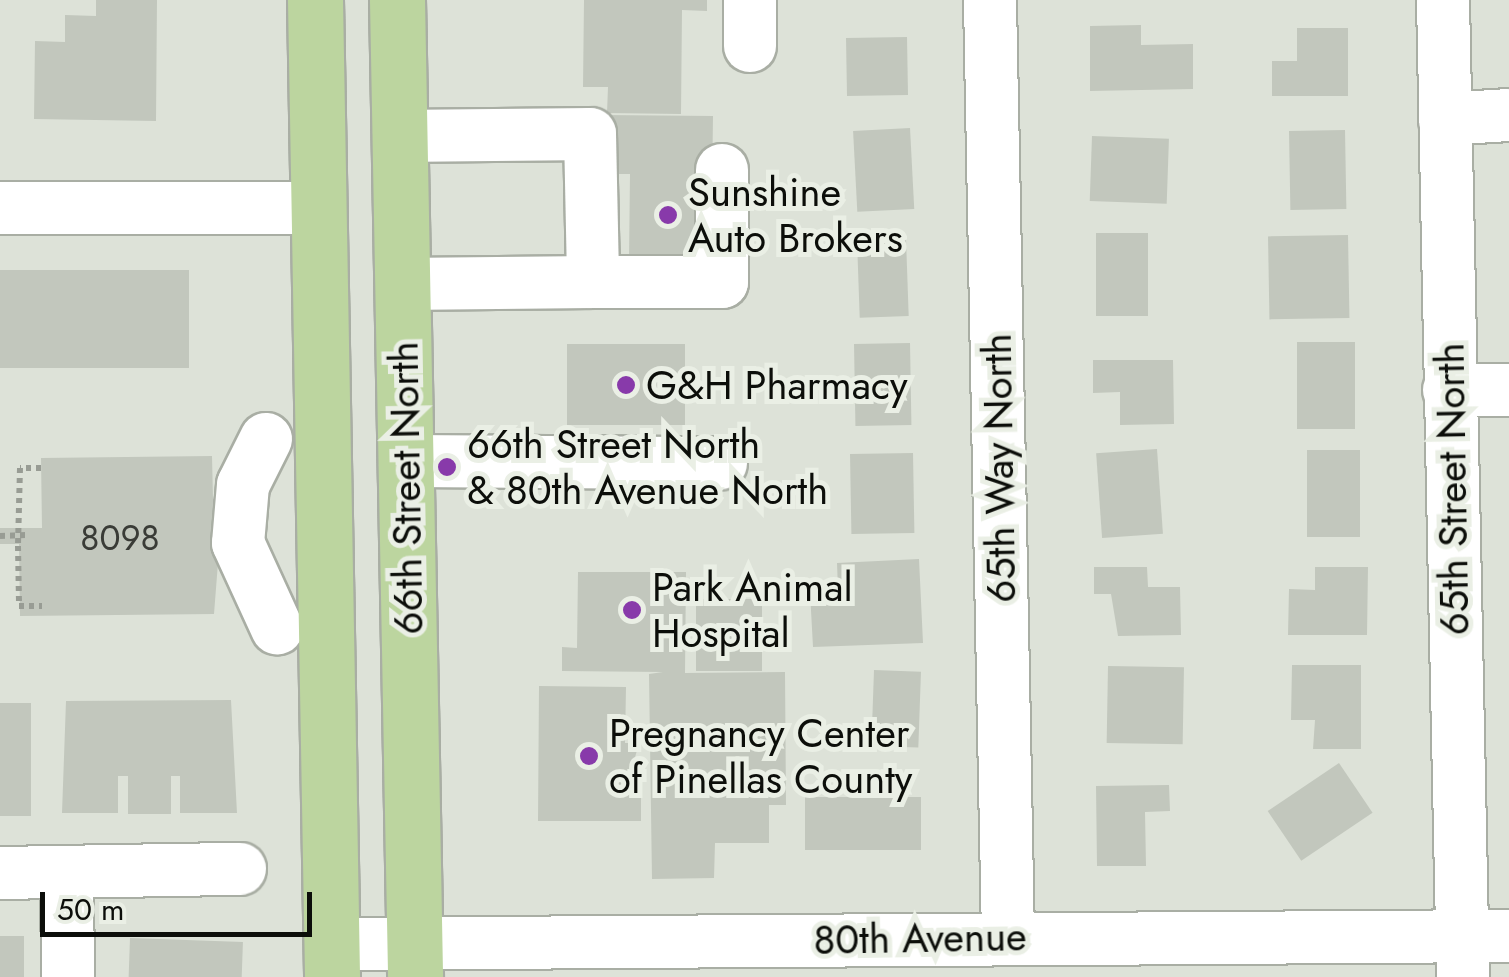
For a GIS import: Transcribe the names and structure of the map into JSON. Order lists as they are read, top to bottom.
{
  "streets": {
    "main road": ["66th Street North"],
    "street": ["65th Way North", "65th Street North", "80th Avenue"]
  },
  "crossings": [
    ["65th Way North", "80th Avenue"],
    ["66th Street North", "80th Avenue"],
    ["65th Street North", "80th Avenue"]
  ],
  "places": [
    "Sunshine Auto Brokers",
    "G&H Pharmacy",
    "66th Street North & 80th Avenue North",
    "Park Animal Hospital",
    "Pregnancy Center of Pinellas County"
  ],
  "house_numbers": ["8098"],
  "scale_bar": "50 m"
}
